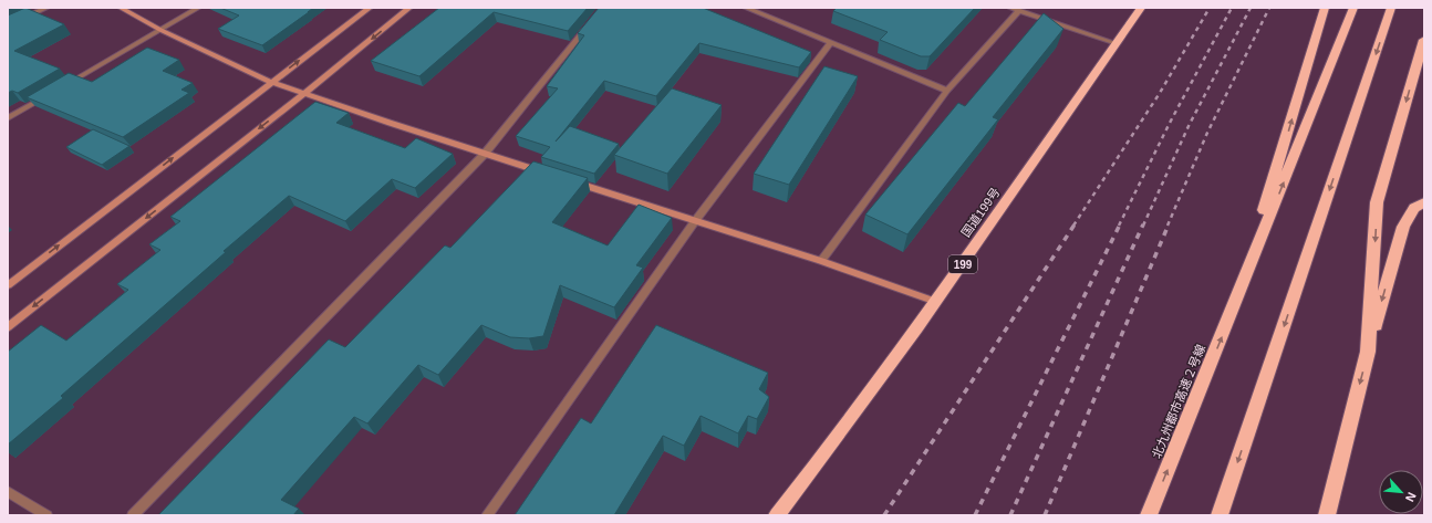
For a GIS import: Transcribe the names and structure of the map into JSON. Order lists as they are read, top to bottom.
{
  "streets": {
    "highway": ["国道199号", "199", "北九州都市高速２号線"]
  },
  "north": "bottom right"
}
